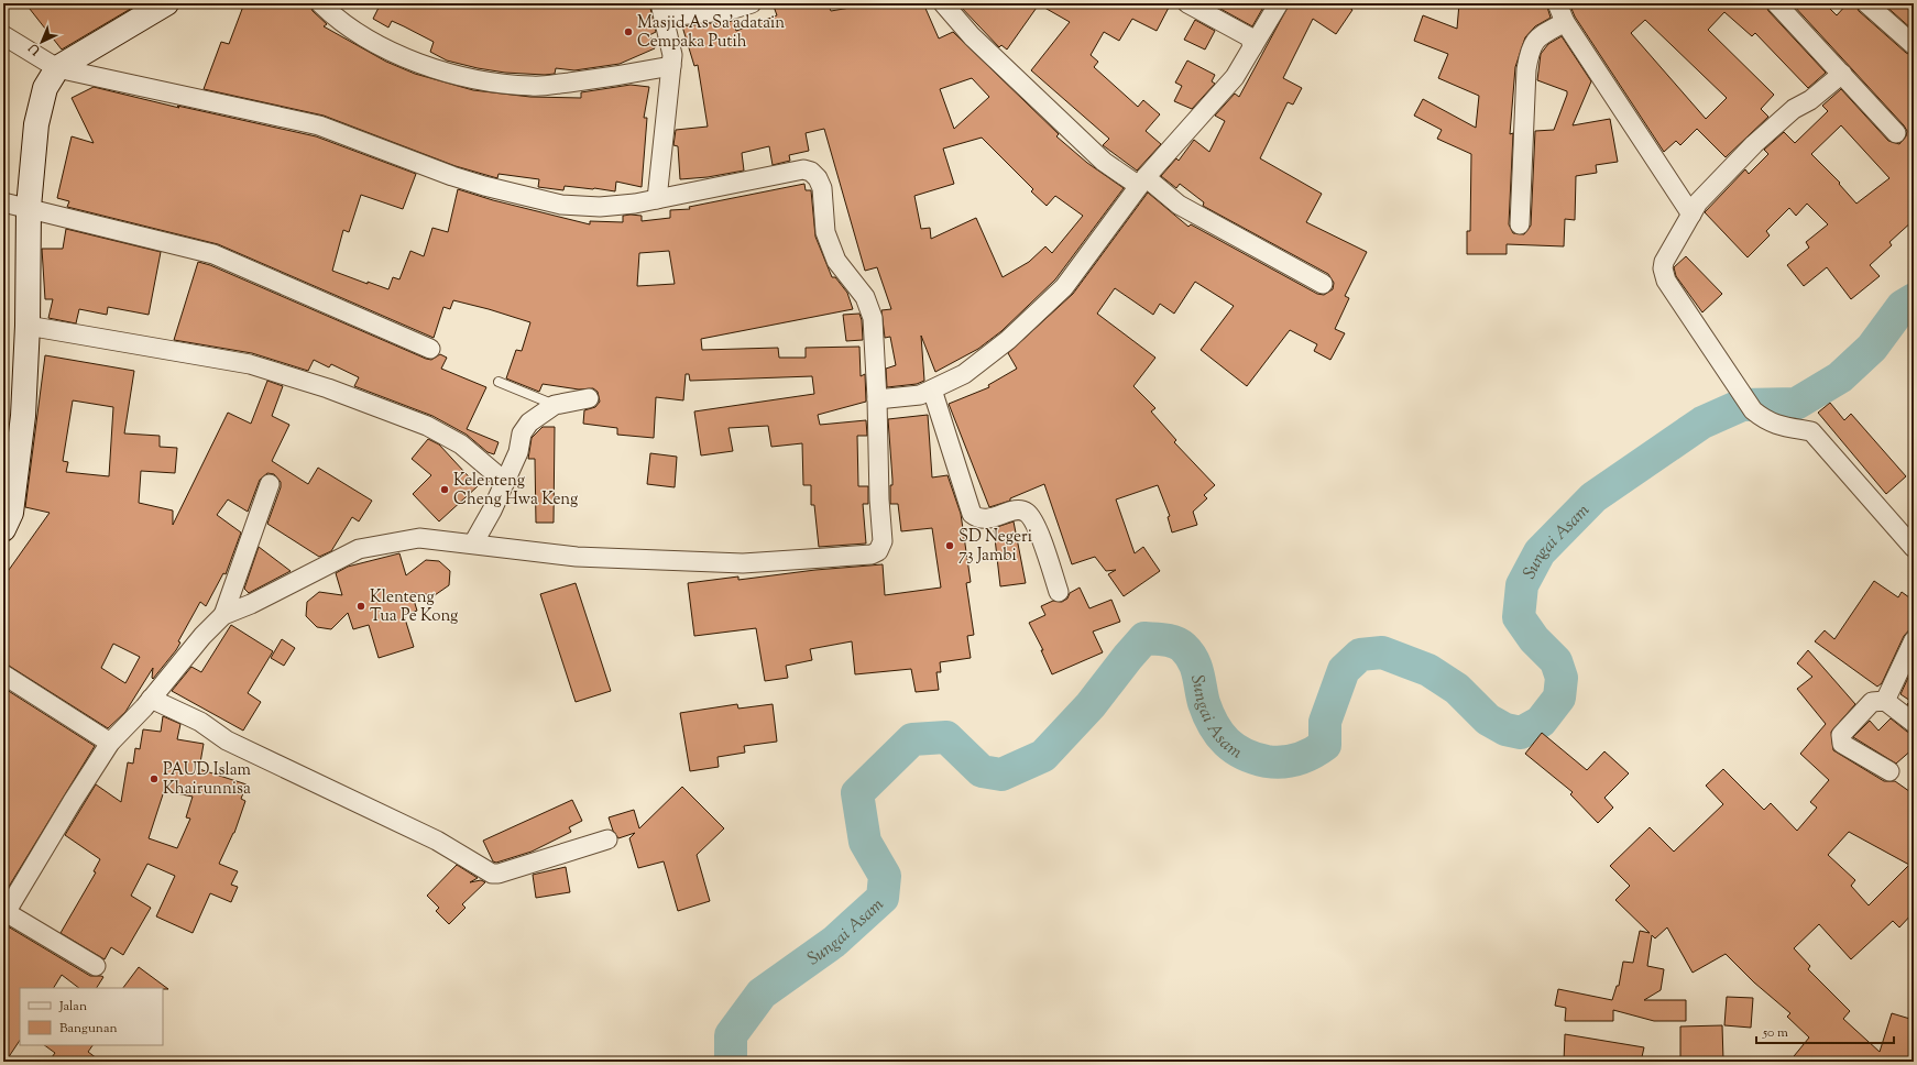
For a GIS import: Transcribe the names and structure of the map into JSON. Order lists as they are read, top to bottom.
{
  "water": ["Sungai Asam"],
  "places": [
    "Masjid As Sa'adatain Cempaka Putih",
    "Kelenteng Cheng Hwa Keng",
    "SD Negeri 73 Jambi",
    "Klenteng Tua Pe Kong",
    "PAUD Islam Khairunnisa"
  ],
  "legend": ["Jalan", "Bangunan"],
  "scale_bar": "50 m",
  "north": "bottom left"
}
